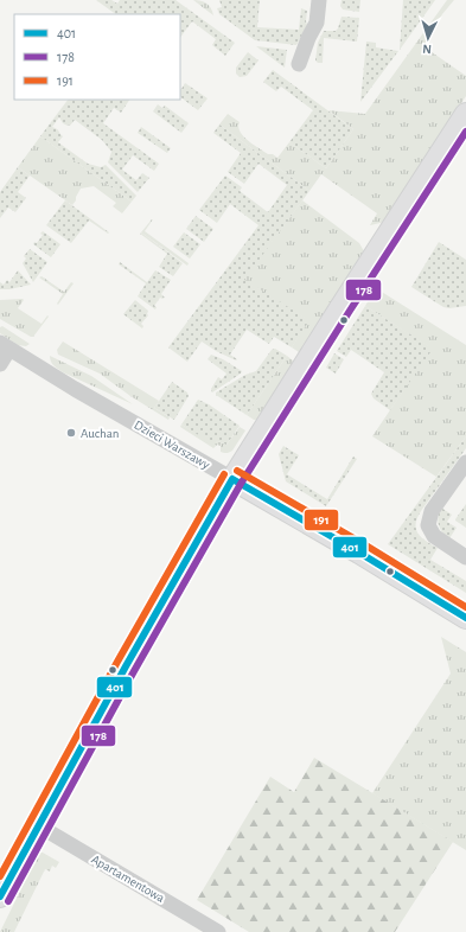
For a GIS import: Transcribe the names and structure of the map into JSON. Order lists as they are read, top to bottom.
{
  "streets": {
    "street": ["Dzieci Warszawy", "Apartamentowa"]
  },
  "places": ["Auchan"],
  "lines": ["transit line 178", "transit line 191", "transit line 401"],
  "legend": ["401", "178", "191"],
  "north": "bottom"
}
